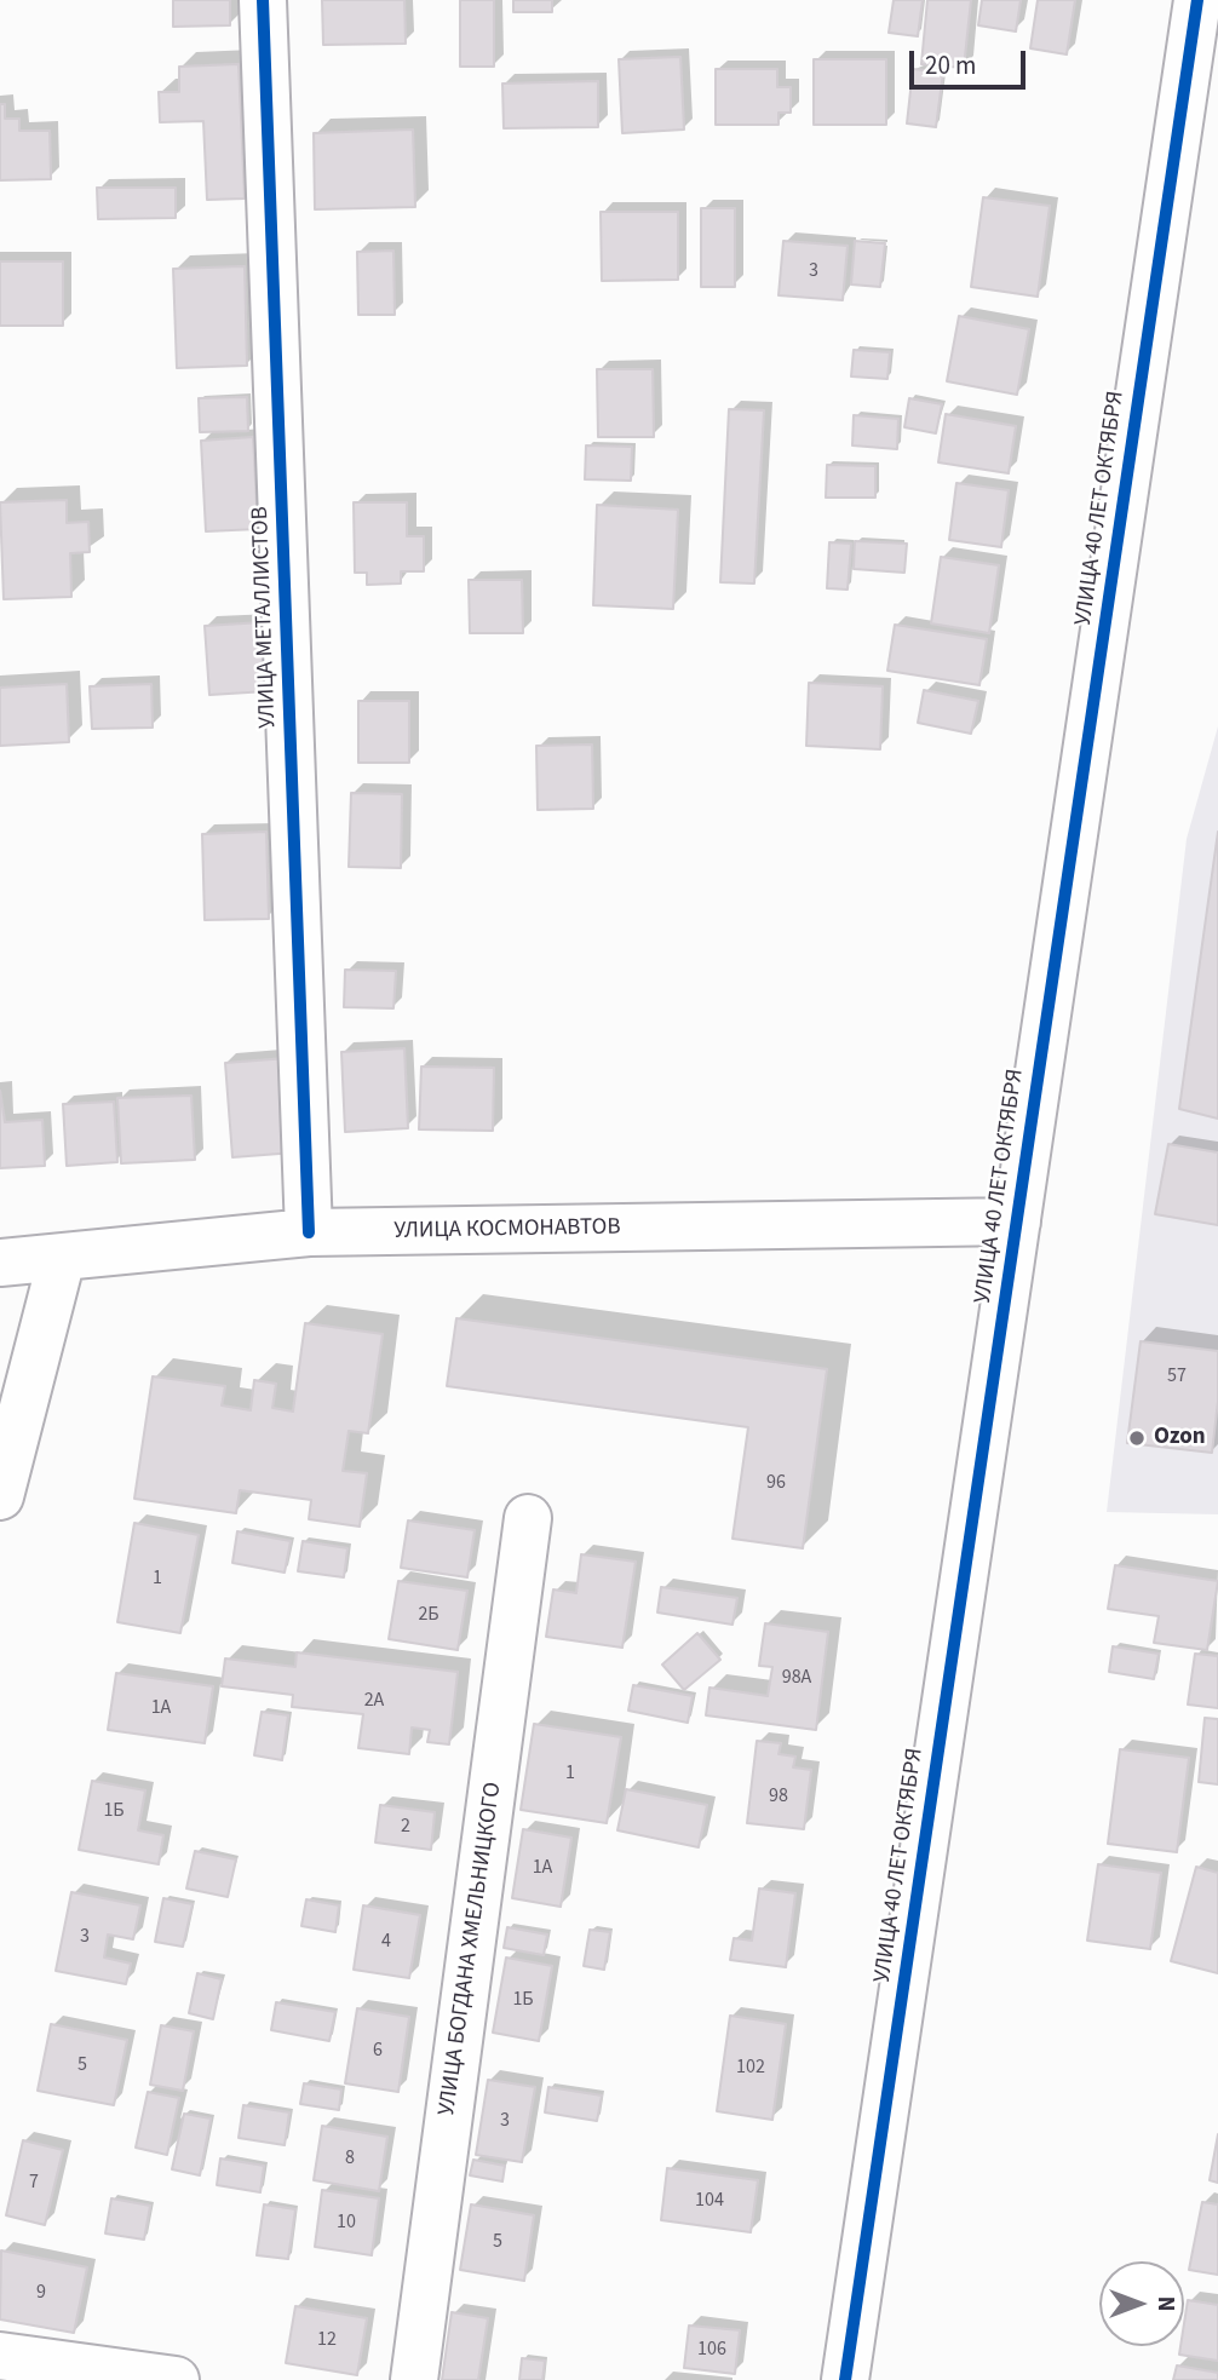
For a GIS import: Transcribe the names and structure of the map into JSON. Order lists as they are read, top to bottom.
{
  "streets": {
    "street": [
      "УЛИЦА 40 ЛЕТ ОКТЯБРЯ",
      "УЛИЦА МЕТАЛЛИСТОВ",
      "УЛИЦА КОСМОНАВТОВ",
      "УЛИЦА БОГДАНА ХМЕЛЬНИЦКОГО"
    ]
  },
  "crossings": [
    ["УЛИЦА 40 ЛЕТ ОКТЯБРЯ", "УЛИЦА КОСМОНАВТОВ"],
    ["УЛИЦА МЕТАЛЛИСТОВ", "УЛИЦА КОСМОНАВТОВ"]
  ],
  "places": ["Ozon"],
  "house_numbers": [
    "3",
    "57",
    "96",
    "1",
    "2Б",
    "98А",
    "2А",
    "1А",
    "1",
    "98",
    "1Б",
    "2",
    "1А",
    "3",
    "4",
    "1Б",
    "6",
    "5",
    "102",
    "3",
    "8",
    "7",
    "104",
    "10",
    "5",
    "9",
    "12",
    "106"
  ],
  "scale_bar": "20 m",
  "north": "right"
}
